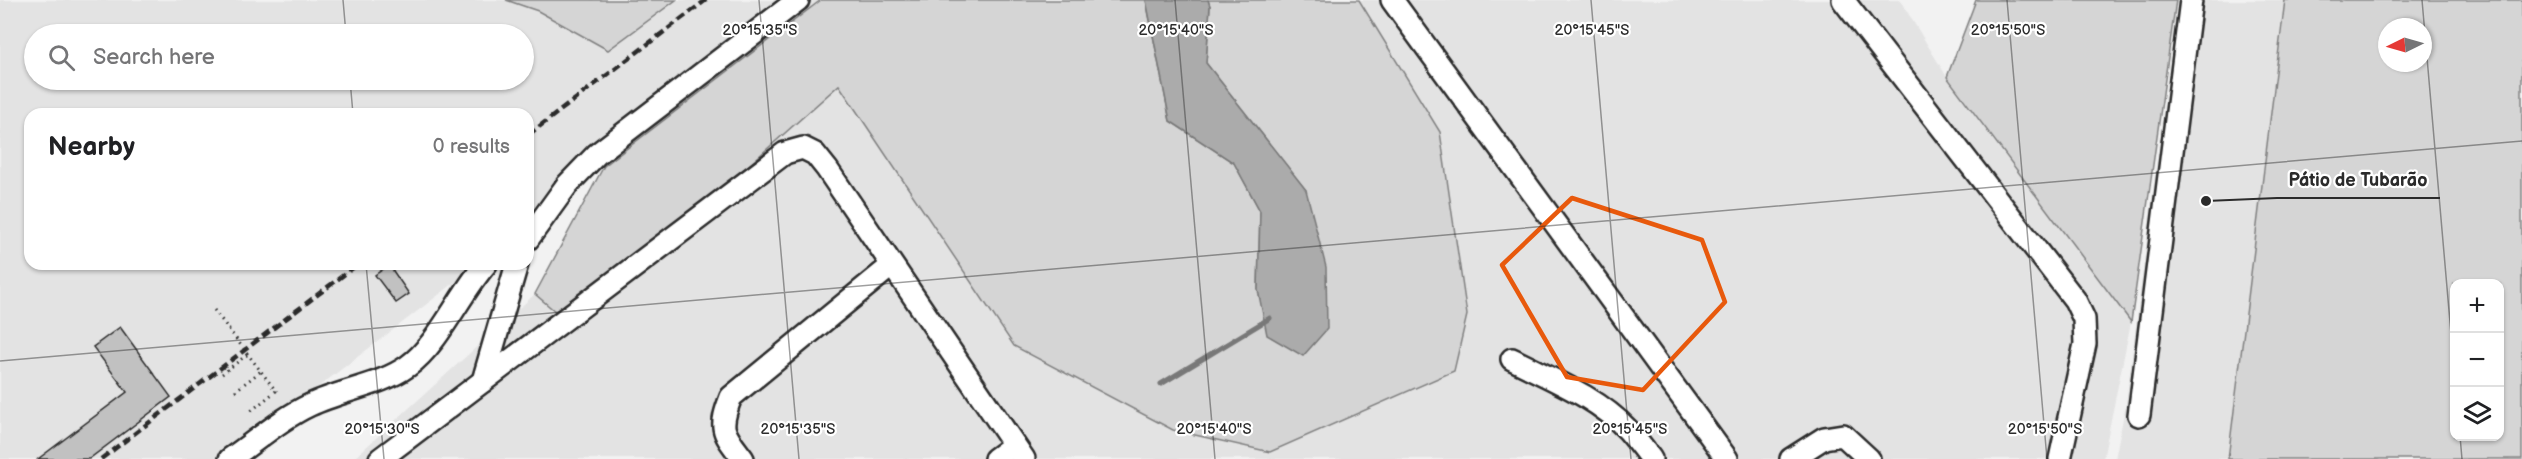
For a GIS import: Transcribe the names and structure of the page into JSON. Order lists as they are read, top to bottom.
{
  "places": ["Pátio de Tubarão"],
  "north": "left",
  "page": {
    "search": "Search here",
    "heading": ["Nearby", "0 results"],
    "map_buttons": ["+", "−"]
  },
  "coordinates": [
    "20°15'35\"S",
    "20°15'40\"S",
    "20°15'45\"S",
    "20°15'50\"S",
    "20°15'30\"S"
  ]
}
